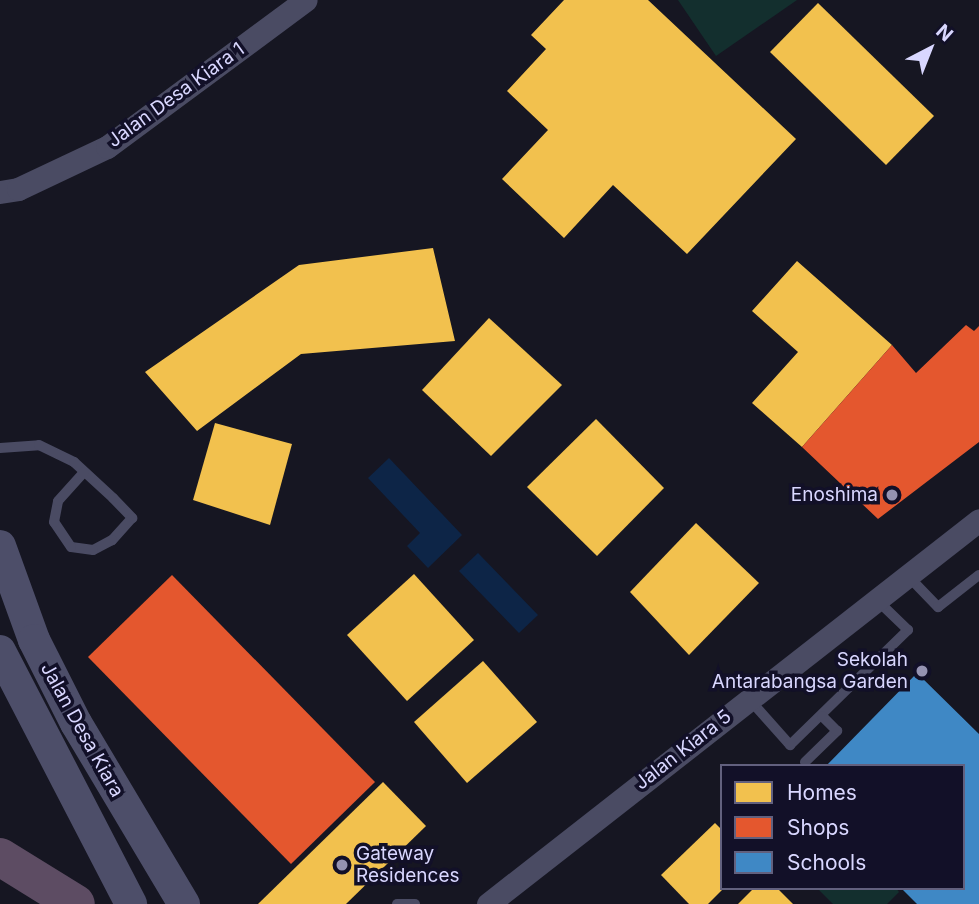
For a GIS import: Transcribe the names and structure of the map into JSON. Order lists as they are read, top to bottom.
{
  "streets": {
    "main road": ["Jalan Desa Kiara"],
    "street": ["Jalan Desa Kiara 1", "Jalan Kiara 5"]
  },
  "places": ["Enoshima", "Sekolah Antarabangsa Garden", "Gateway Residences"],
  "legend": ["Homes", "Shops", "Schools"],
  "north": "top right"
}
